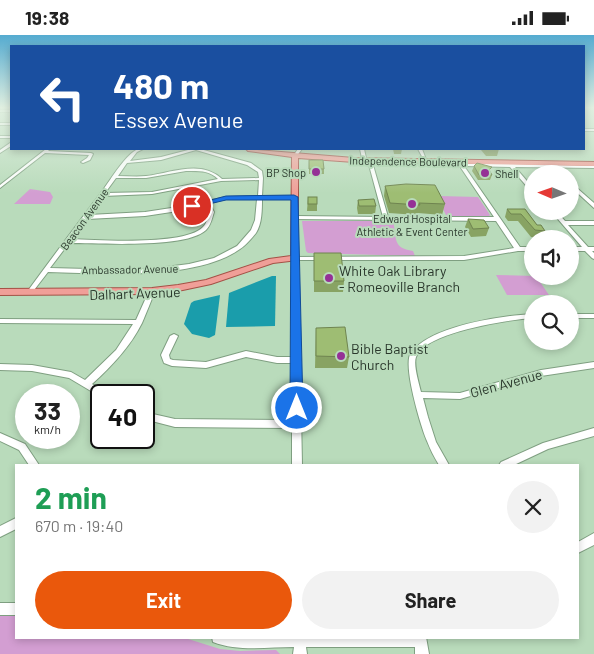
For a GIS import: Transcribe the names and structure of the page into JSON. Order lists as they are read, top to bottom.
{
  "streets": {
    "main road": ["Independence Boulevard", "Dalhart Avenue"],
    "street": ["Beacon Avenue", "Ambassador Avenue", "Glen Avenue"]
  },
  "crossings": [
    ["Beacon Avenue", "Ambassador Avenue"],
    ["Beacon Avenue", "Dalhart Avenue"]
  ],
  "places": [
    "BP Shop",
    "Shell",
    "Edward Hospital Athletic & Event Center",
    "White Oak Library - Romeoville Branch",
    "Bible Baptist Church"
  ],
  "north": "left",
  "page": {
    "status": "19:38",
    "turn": ["480 m", "Essex Avenue"],
    "speed": "33 km/h",
    "limit": "40",
    "heading": ["2 min", "670 m · 19:40"],
    "buttons": ["Exit", "Share"]
  }
}
